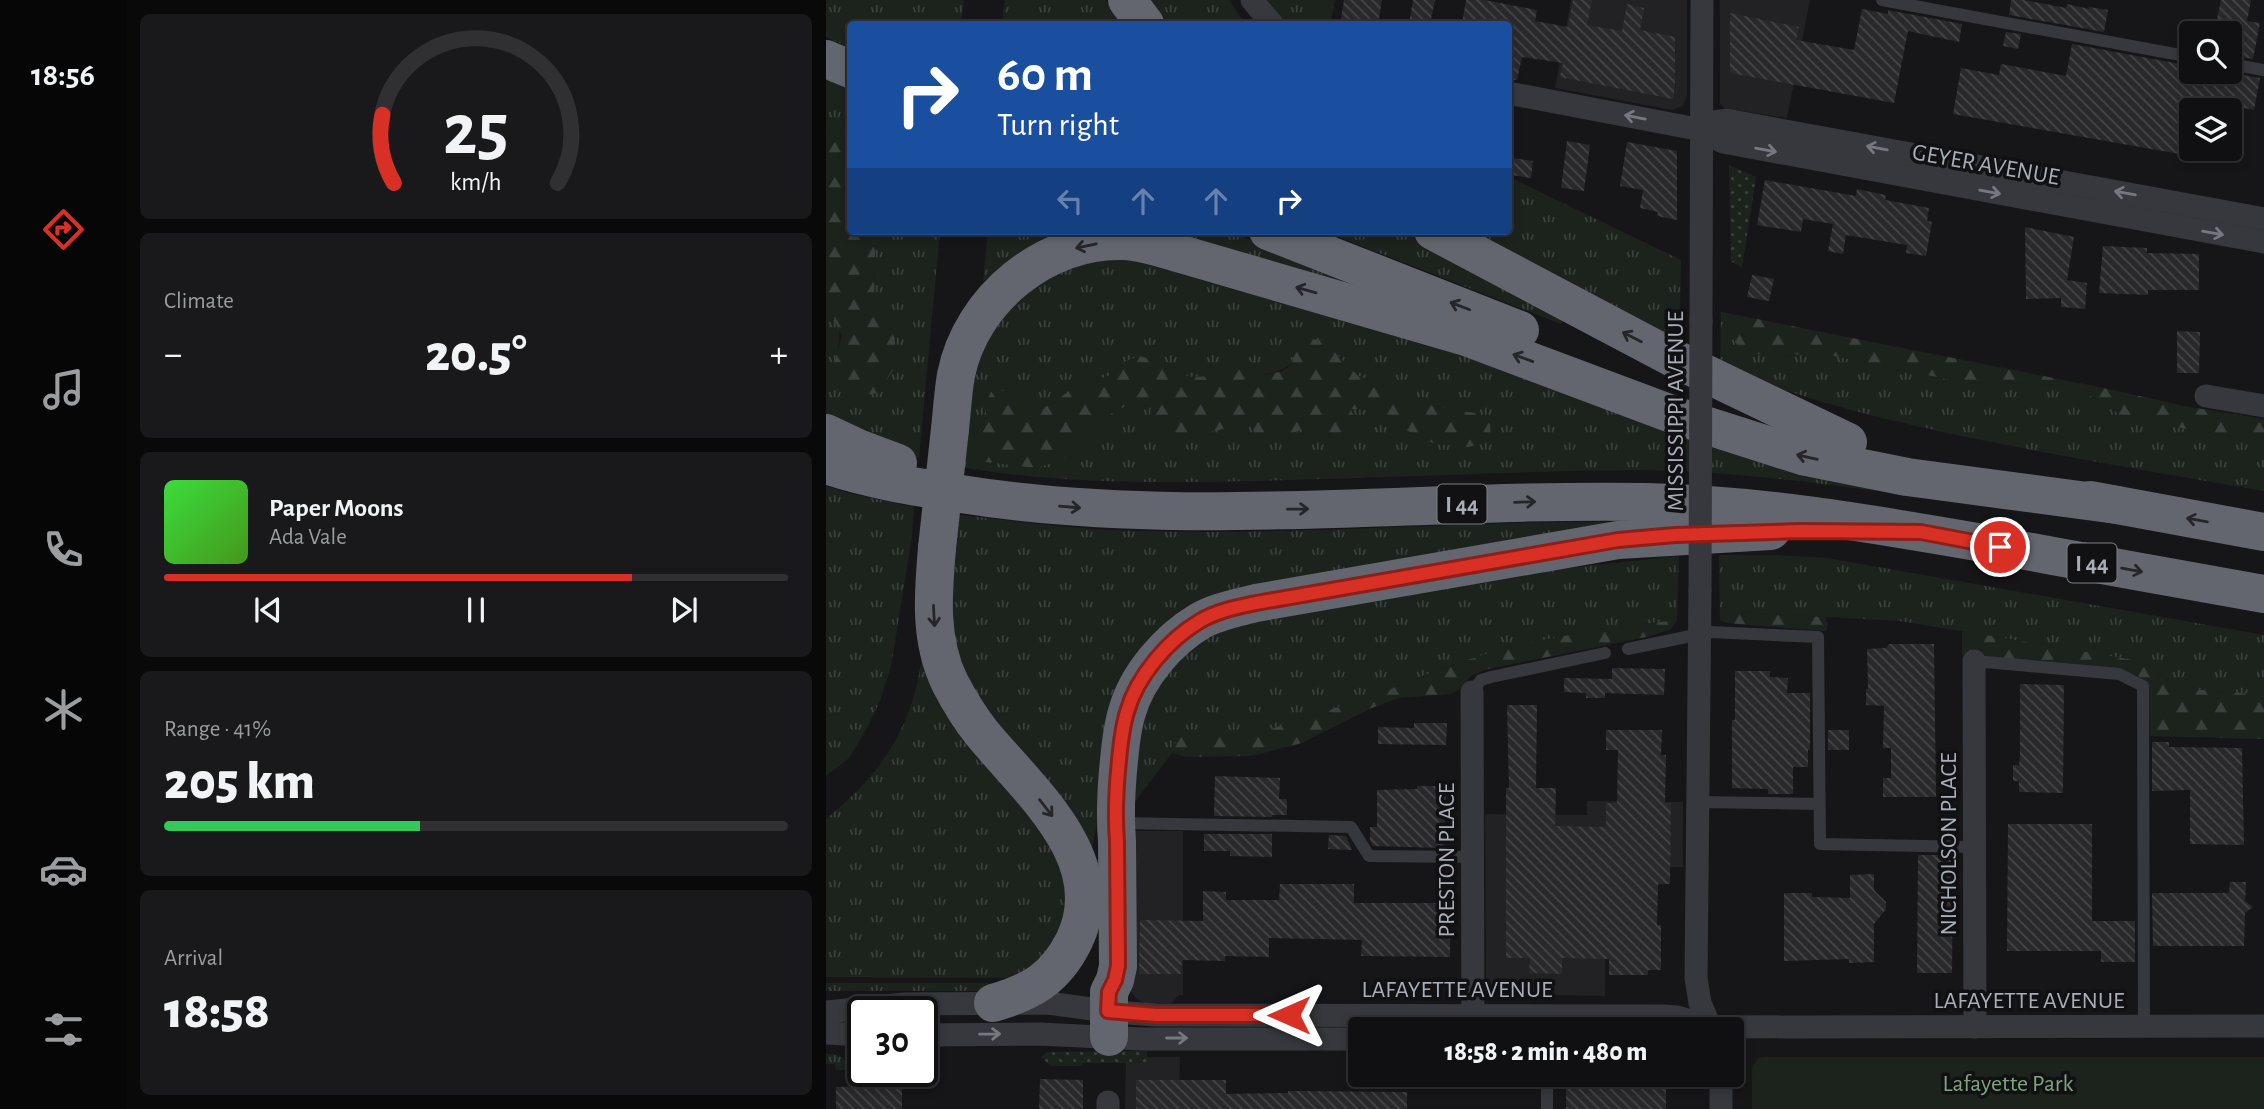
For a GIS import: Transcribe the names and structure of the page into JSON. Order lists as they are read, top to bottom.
{
  "streets": {
    "highway": ["I 44"],
    "street": [
      "GEYER AVENUE",
      "MISSISSIPPI AVENUE",
      "NICHOLSON PLACE",
      "PRESTON PLACE",
      "LAFAYETTE AVENUE"
    ]
  },
  "crossings": [
    ["GEYER AVENUE", "MISSISSIPPI AVENUE"],
    ["NICHOLSON PLACE", "LAFAYETTE AVENUE"]
  ],
  "parks": ["Lafayette Park"],
  "page": {
    "tabs": "18:56",
    "turn": ["60 m", "Turn right"],
    "tile": [
      "Climate",
      ["Range · 41%", "205 km"],
      ["Arrival", "18:58"]
    ],
    "heat": ["−", "20.5°", "+"],
    "song": ["Paper Moons", "Ada Vale"],
    "limit": "30",
    "trip": "18:58 · 2 min · 480 m",
    "gauge": ["25", "km/h"]
  }
}
